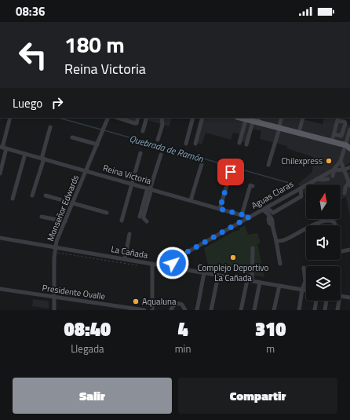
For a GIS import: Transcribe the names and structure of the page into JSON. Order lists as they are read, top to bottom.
{
  "streets": {
    "street": [
      "Reina Victoria",
      "Aguas Claras",
      "Monseñor Edwards",
      "La Cañada",
      "Presidente Ovalle"
    ]
  },
  "crossings": [
    ["Reina Victoria", "Aguas Claras"],
    ["Reina Victoria", "Monseñor Edwards"],
    ["Aguas Claras", "La Cañada"],
    ["Monseñor Edwards", "La Cañada"],
    ["Monseñor Edwards", "Presidente Ovalle"]
  ],
  "water": ["Quebrada de Ramón"],
  "places": ["Chilexpress", "Complejo Deportivo La Cañada", "Aqualuna"],
  "north": "top",
  "page": {
    "status": "08:36",
    "turn": ["180 m", "Reina Victoria"],
    "then": "Luego",
    "eta": [
      "08:40",
      "Llegada",
      "4",
      "min",
      "310",
      "m"
    ],
    "buttons": ["Salir", "Compartir"]
  }
}
